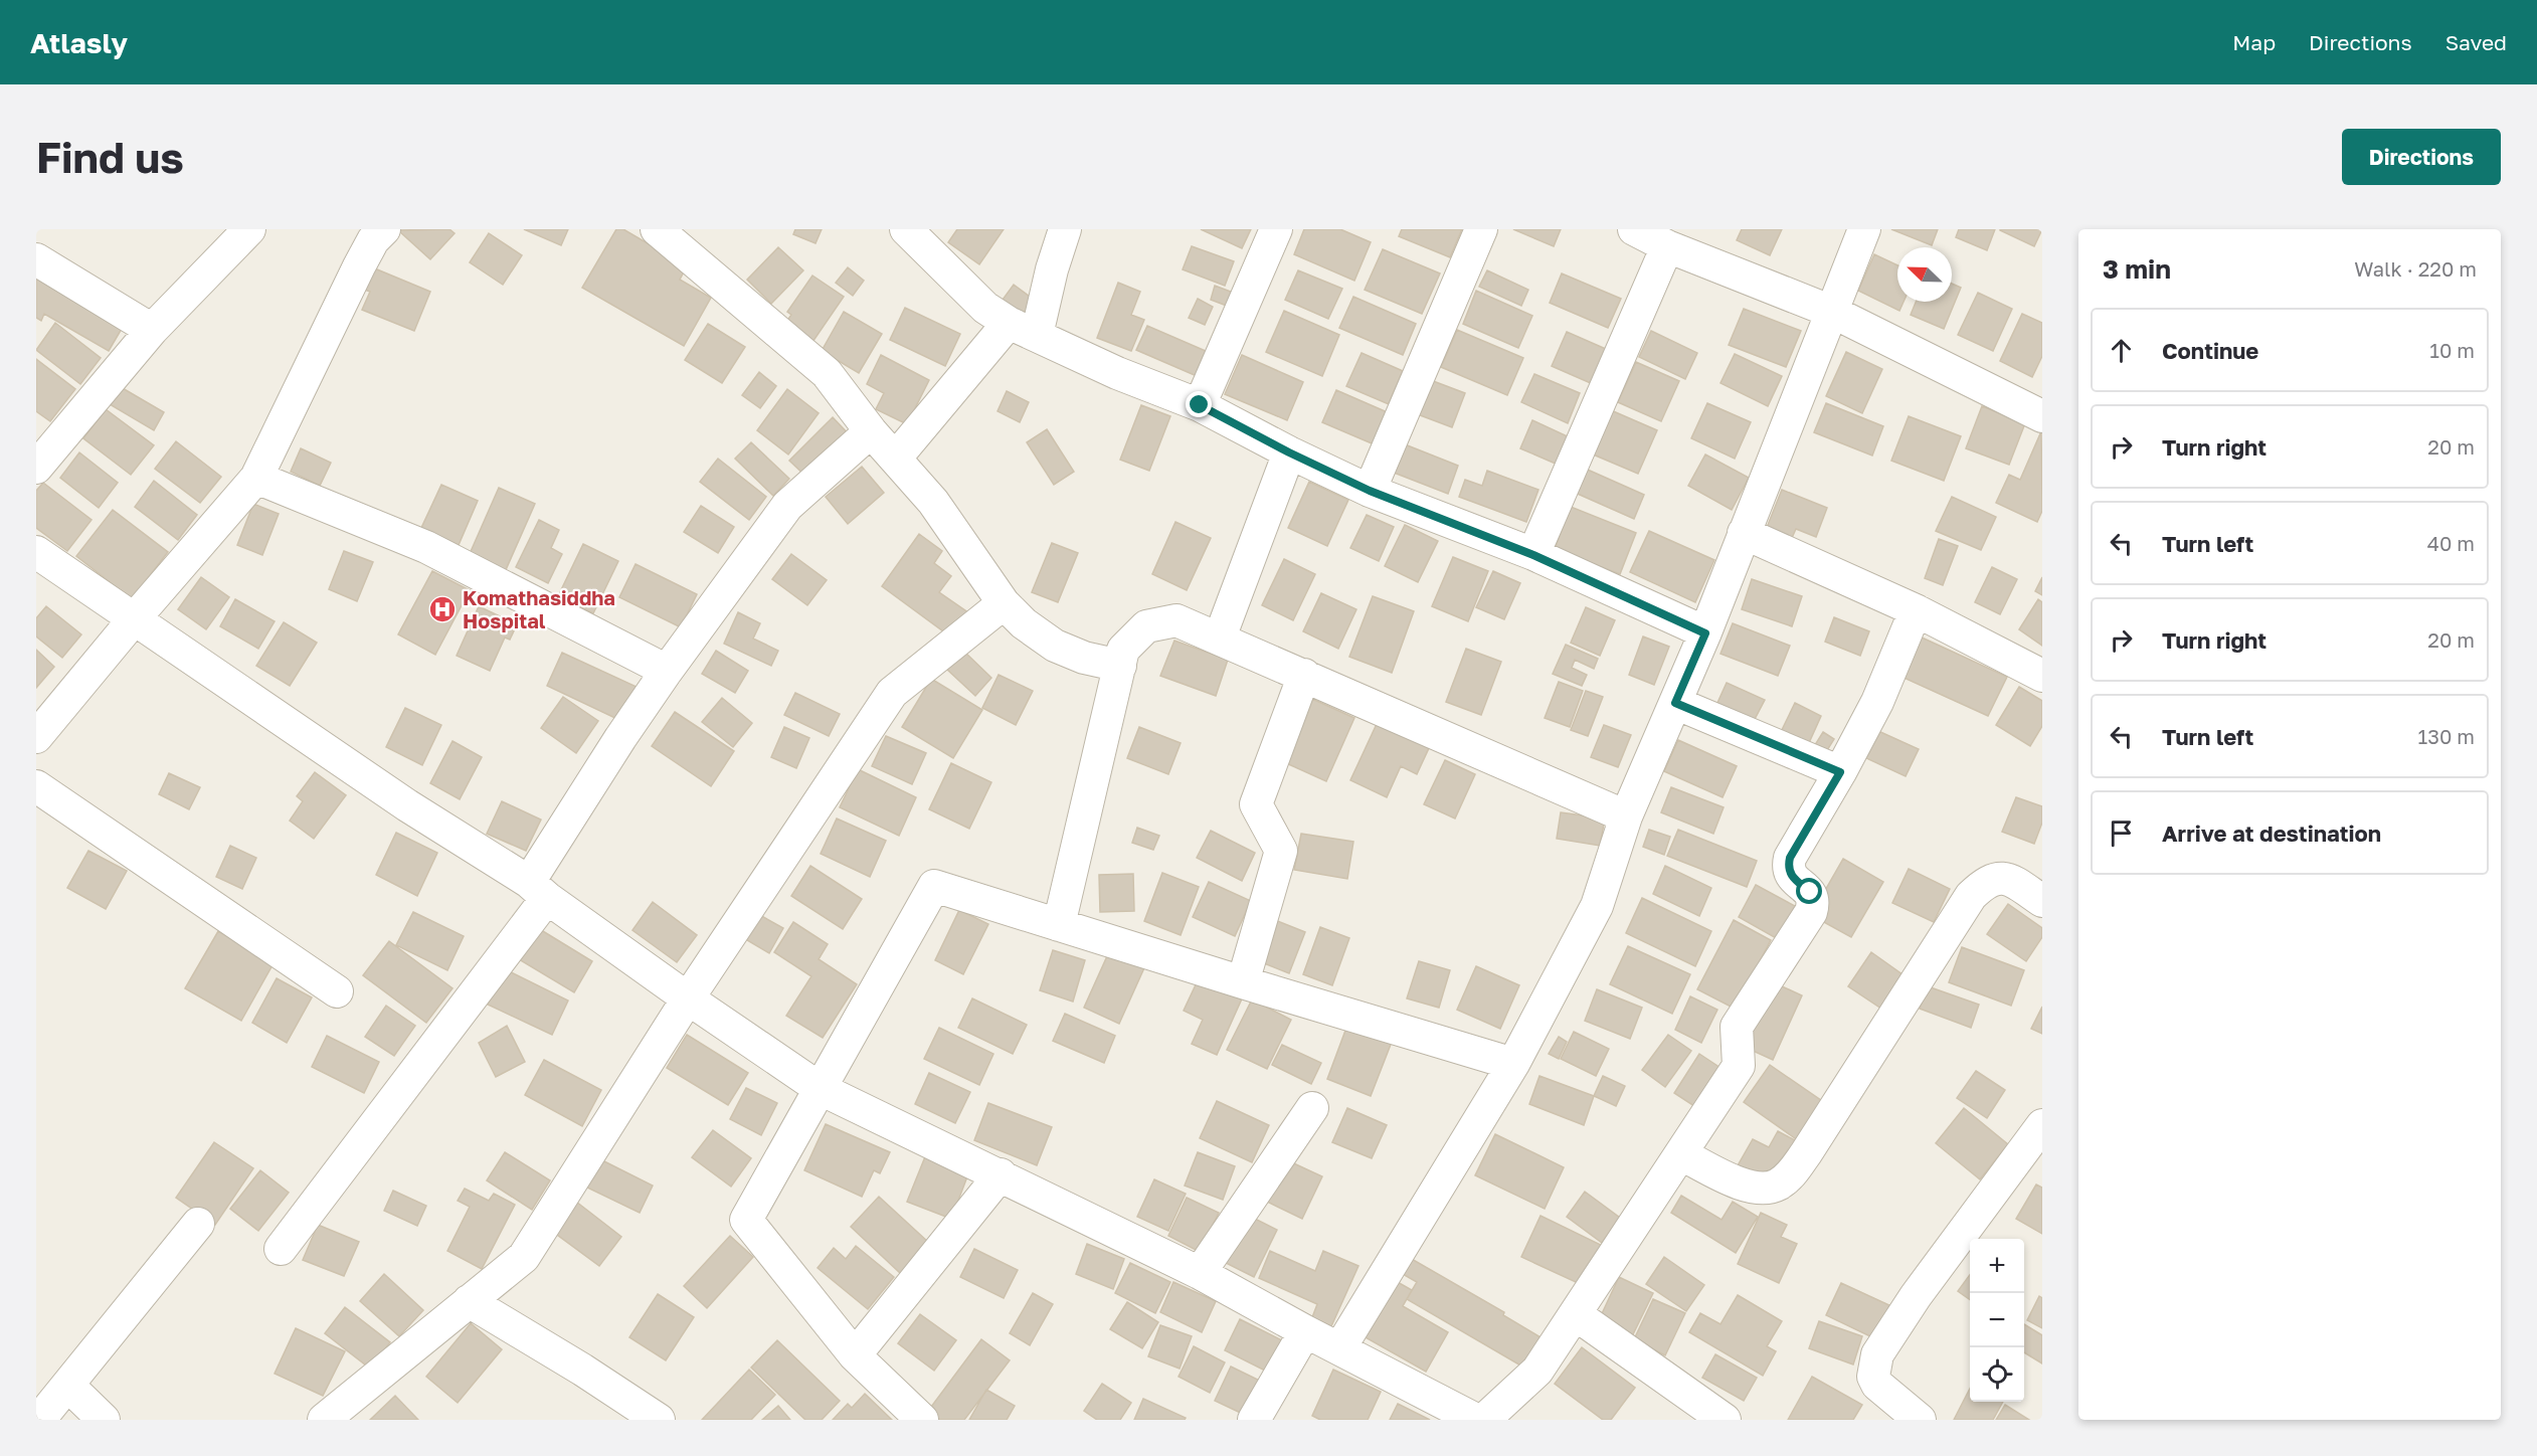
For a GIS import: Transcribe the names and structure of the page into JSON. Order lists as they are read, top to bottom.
{
  "places": {
    "hospital": ["Komathasiddha Hospital"]
  },
  "north": "top left",
  "page": {
    "header": "Atlasly",
    "nav": ["Map", "Directions", "Saved"],
    "buttons": "Directions",
    "title": "Find us",
    "heading": ["3 min", "Walk · 220 m"],
    "list": [
      ["Continue", "10 m"],
      ["Turn right", "20 m"],
      ["Turn left", "40 m"],
      ["Turn right", "20 m"],
      ["Turn left", "130 m"],
      "Arrive at destination"
    ],
    "map_buttons": ["+", "−"]
  }
}
